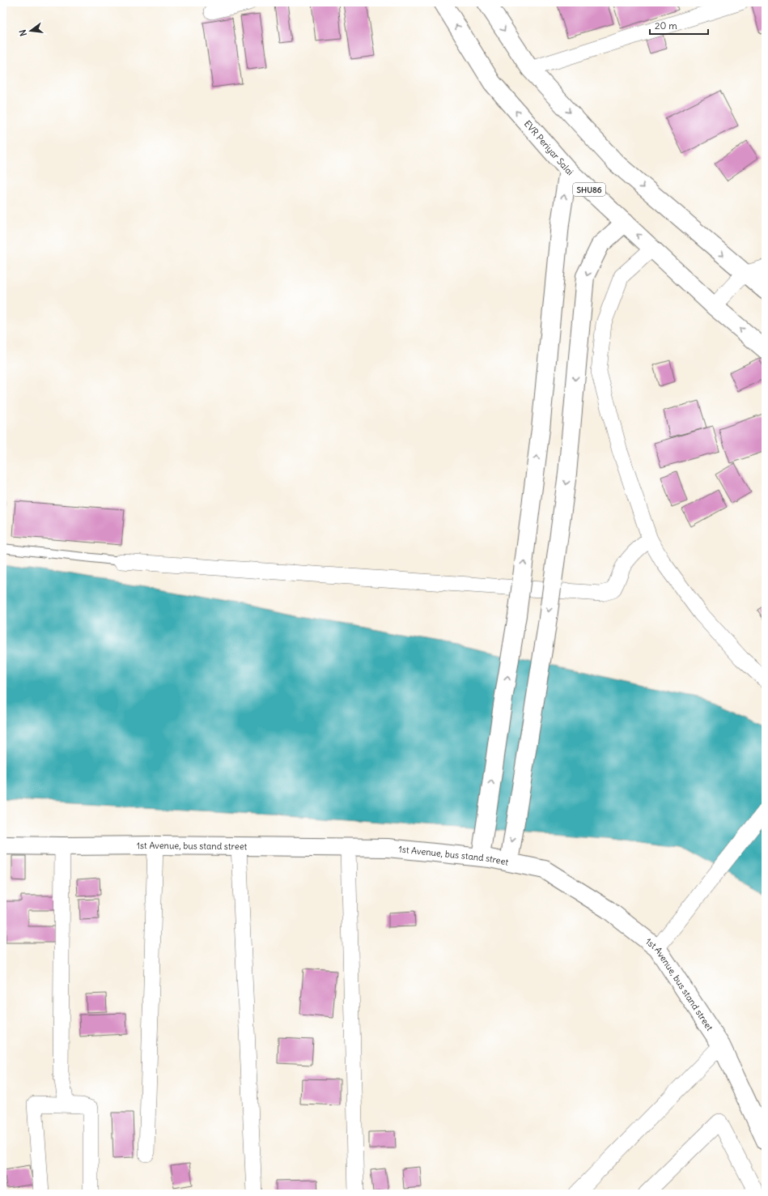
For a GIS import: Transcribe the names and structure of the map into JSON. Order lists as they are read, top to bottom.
{
  "streets": {
    "street": ["EVR Periyar Salai", "SHU86", "1st Avenue, bus stand street"]
  },
  "scale_bar": "20 m",
  "north": "left"
}
